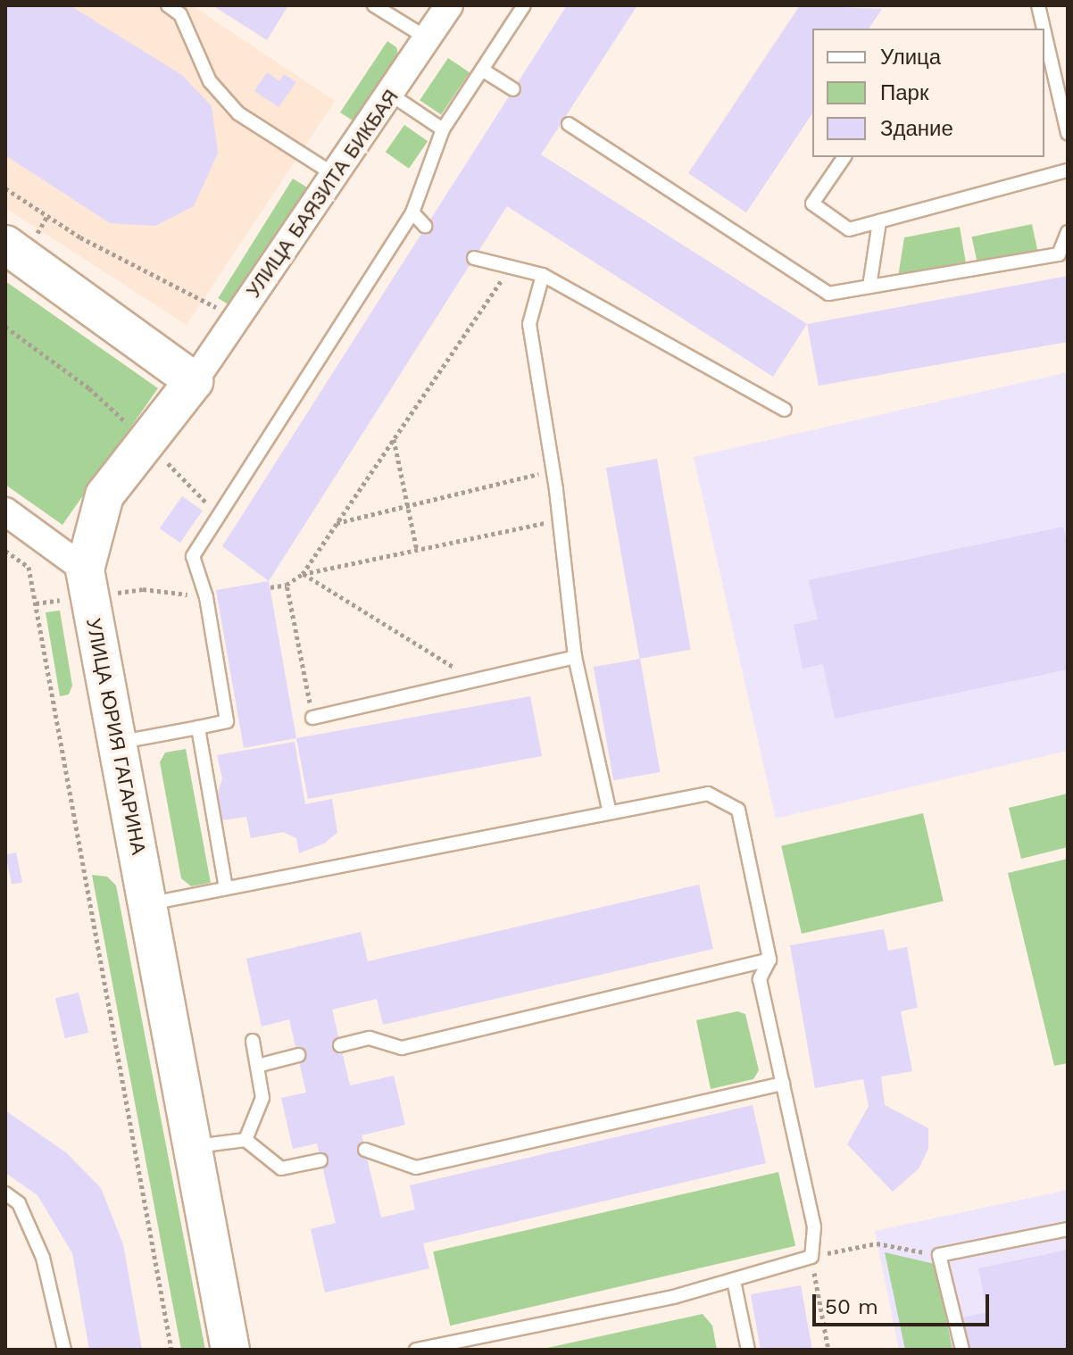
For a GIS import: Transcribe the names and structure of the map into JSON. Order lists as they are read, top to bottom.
{
  "streets": {
    "main road": ["УЛИЦА ЮРИЯ ГАГАРИНА"],
    "street": ["УЛИЦА БАЯЗИТА БИКБАЯ"]
  },
  "crossings": [
    ["УЛИЦА БАЯЗИТА БИКБАЯ", "УЛИЦА ЮРИЯ ГАГАРИНА"]
  ],
  "legend": ["Улица", "Парк", "Здание"],
  "scale_bar": "50 m"
}
